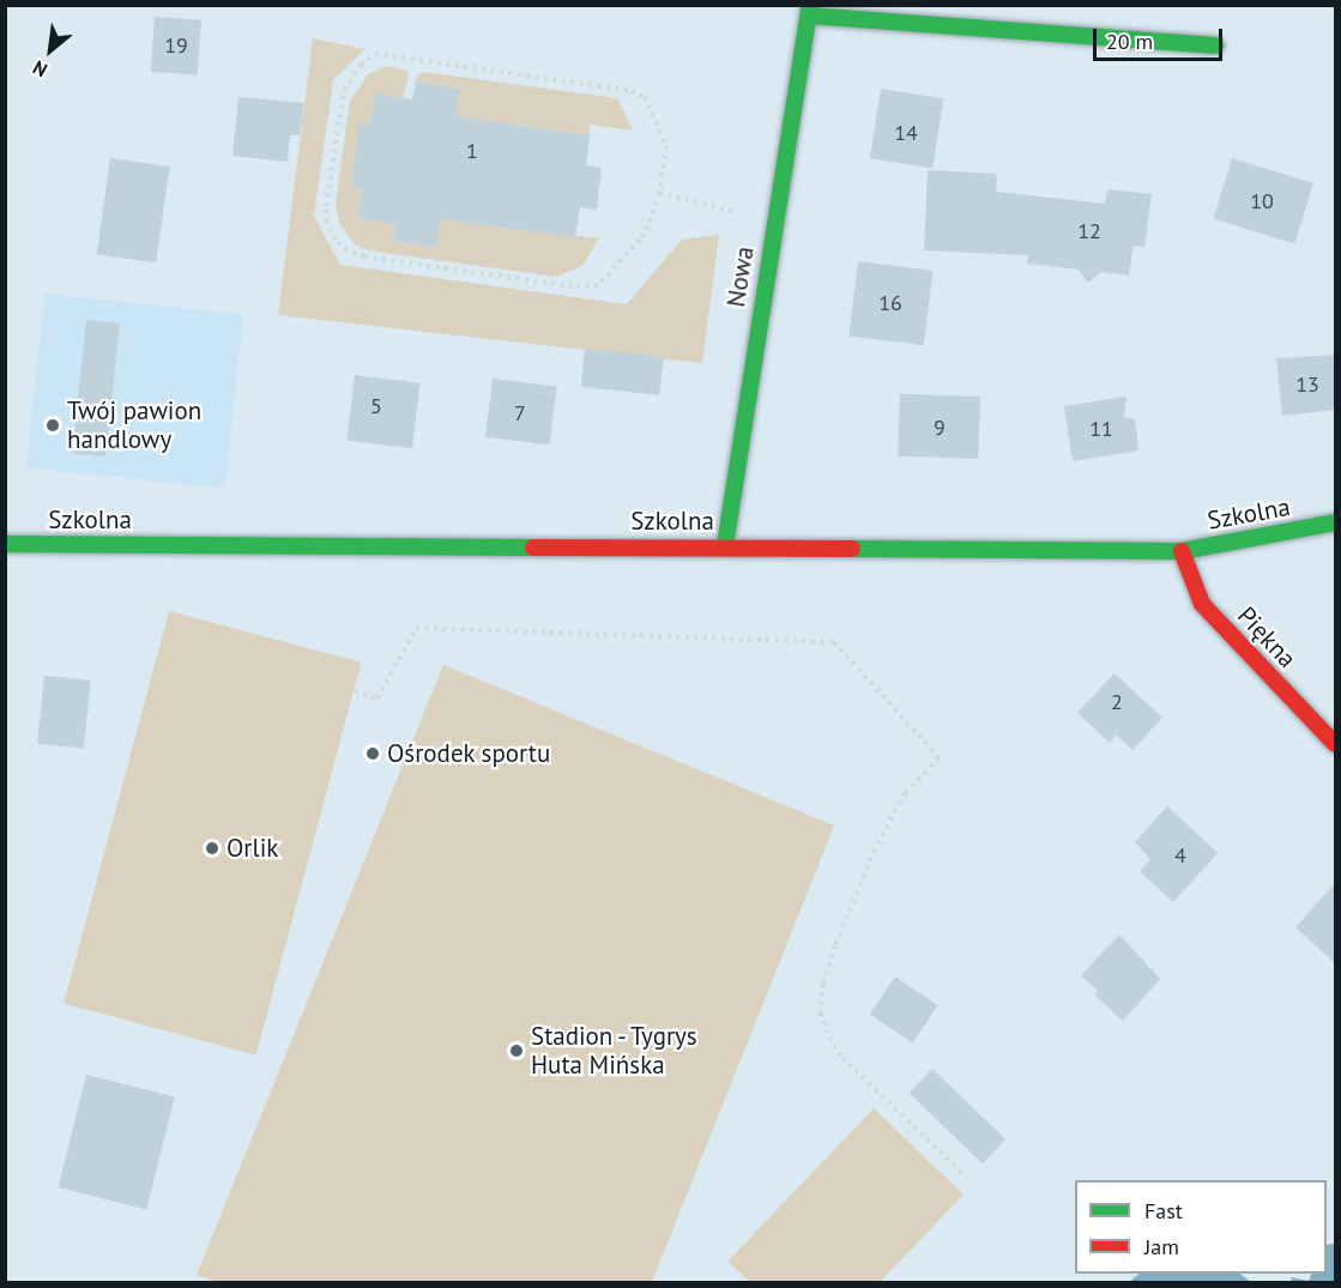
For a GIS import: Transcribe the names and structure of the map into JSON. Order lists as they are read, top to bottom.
{
  "streets": {
    "street": ["Nowa", "Szkolna", "Piękna"]
  },
  "crossings": [
    ["Nowa", "Szkolna"],
    ["Szkolna", "Piękna"]
  ],
  "places": [
    "Twój pawion handlowy",
    "Ośrodek sportu",
    "Orlik",
    "Stadion - Tygrys Huta Mińska"
  ],
  "house_numbers": [
    "19",
    "14",
    "1",
    "10",
    "12",
    "16",
    "13",
    "5",
    "7",
    "9",
    "11",
    "2",
    "4"
  ],
  "legend": ["Fast", "Jam"],
  "scale_bar": "20 m",
  "north": "bottom left"
}
